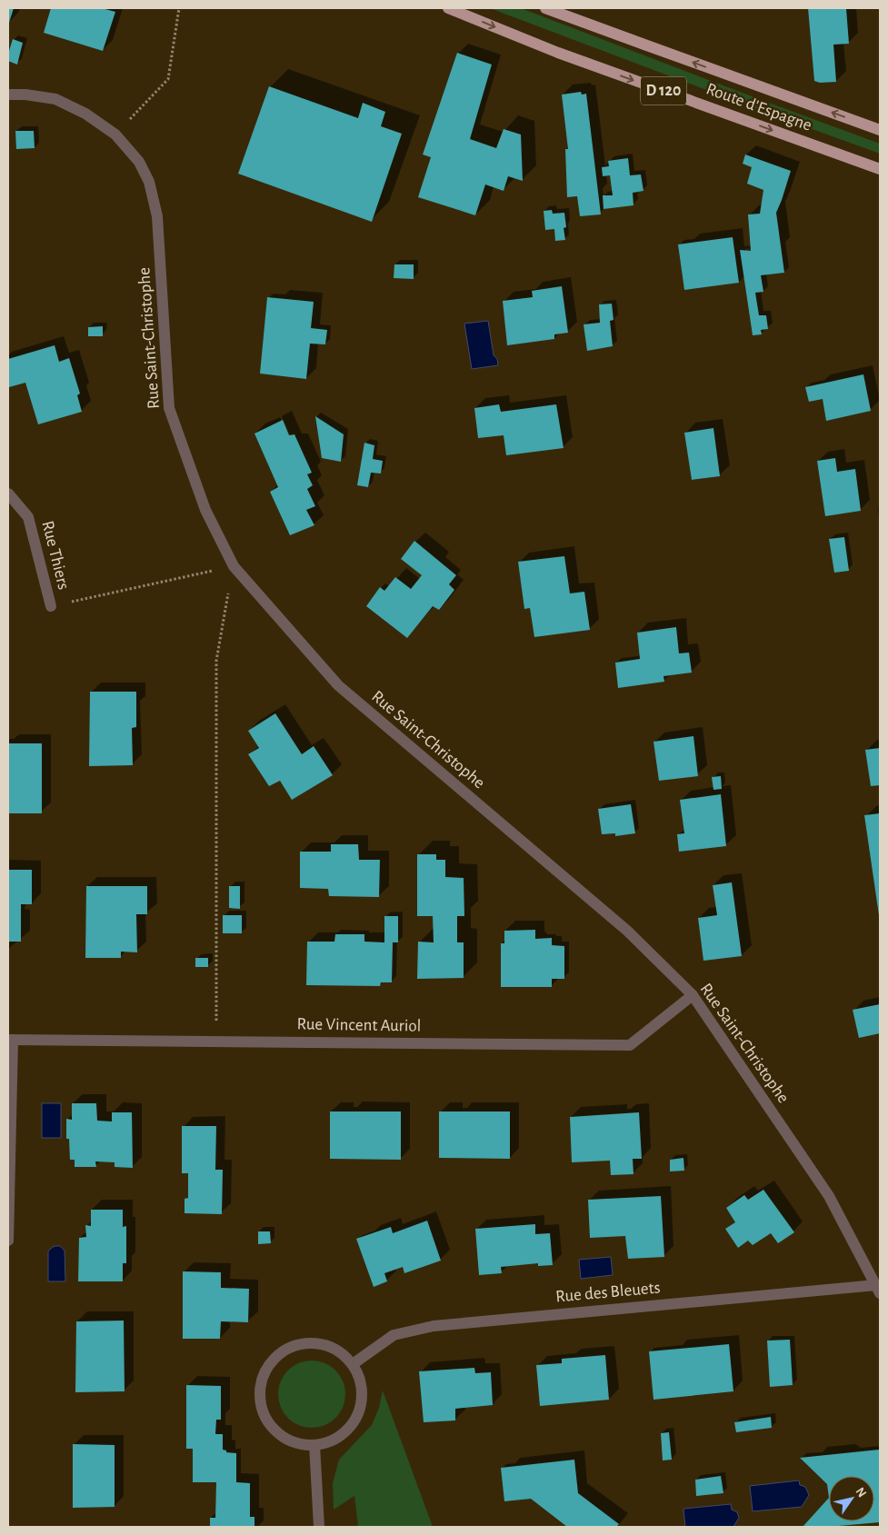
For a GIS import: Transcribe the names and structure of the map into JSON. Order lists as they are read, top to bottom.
{
  "streets": {
    "main road": ["D 120", "Route d'Espagne"],
    "street": [
      "Rue Saint-Christophe",
      "Rue Thiers",
      "Rue Vincent Auriol",
      "Rue des Bleuets"
    ]
  },
  "crossings": [
    ["Rue Saint-Christophe", "Rue Vincent Auriol"],
    ["Rue Saint-Christophe", "Rue des Bleuets"]
  ],
  "north": "top right"
}
